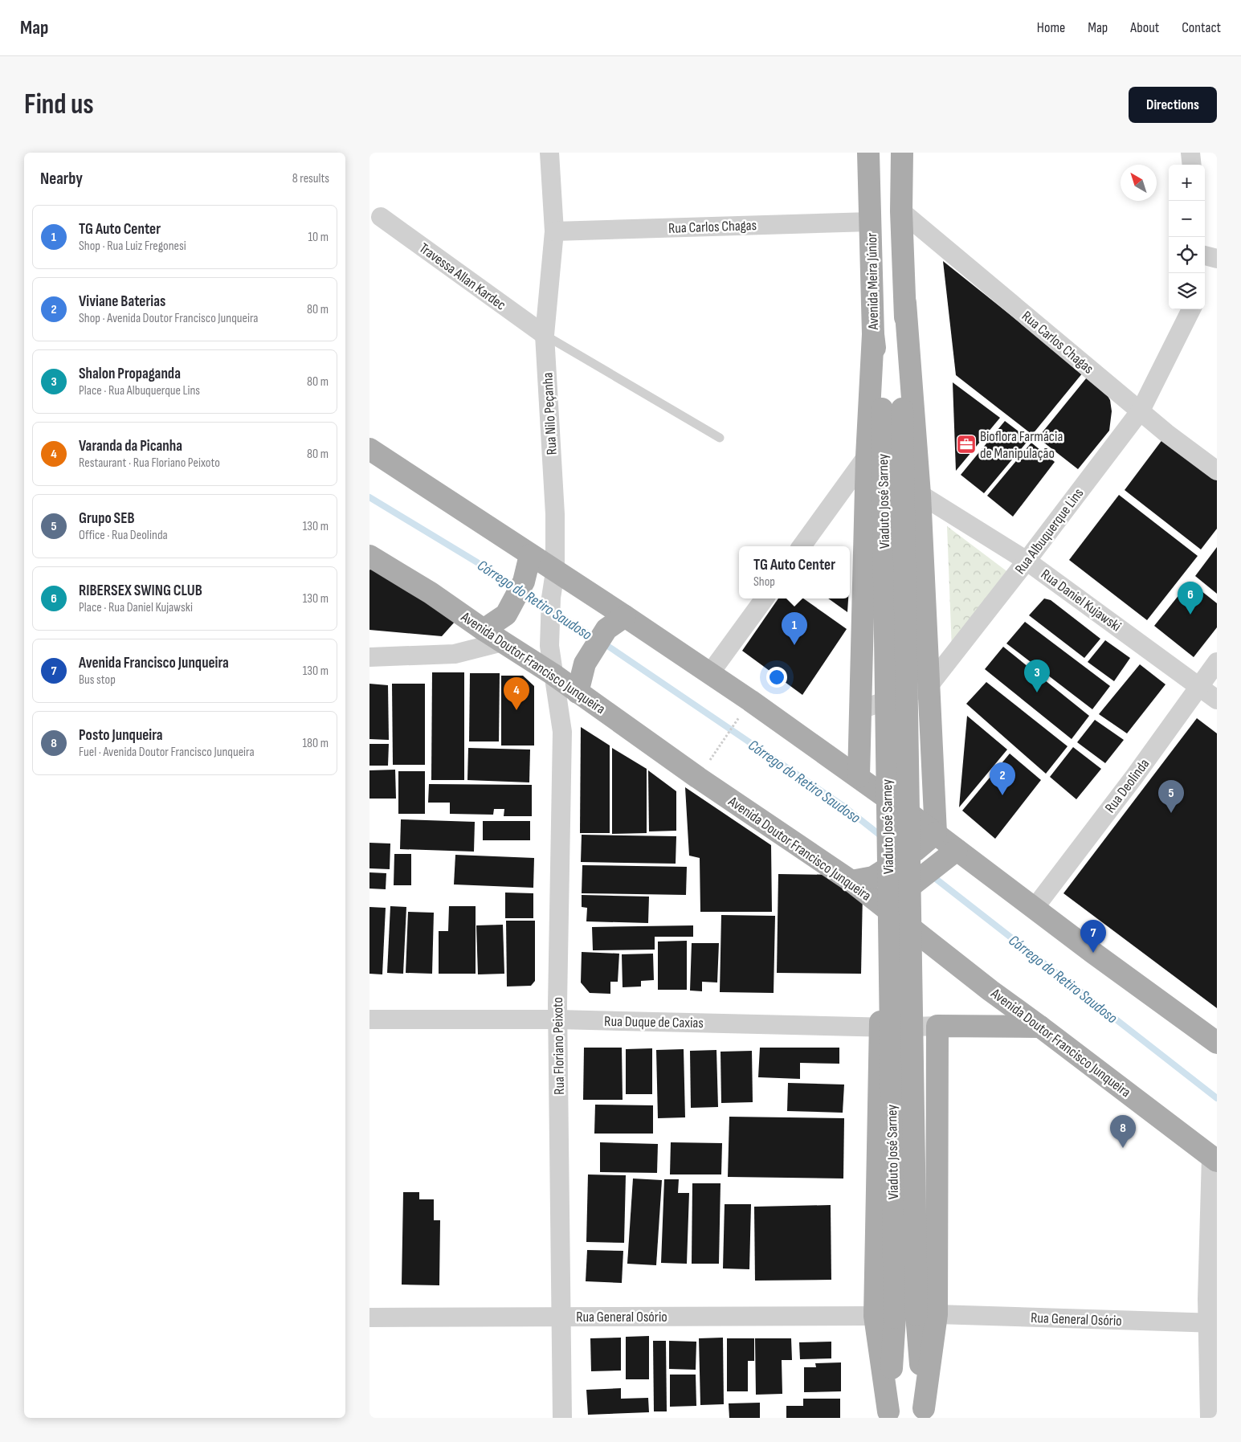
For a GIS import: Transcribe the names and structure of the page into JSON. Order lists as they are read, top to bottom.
{
  "streets": {
    "main road": ["Avenida Meira Júnior", "Viaduto José Sarney", "Avenida Doutor Francisco Junqueira"],
    "street": [
      "Rua Carlos Chagas",
      "Travessa Allan Kardec",
      "Rua Nilo Peçanha",
      "Rua Albuquerque Lins",
      "Rua Daniel Kujawski",
      "Rua Deolinda",
      "Rua Duque de Caxias",
      "Rua Floriano Peixoto",
      "Rua General Osório"
    ]
  },
  "crossings": [
    ["Rua Carlos Chagas", "Avenida Meira Júnior"],
    ["Rua Carlos Chagas", "Rua Nilo Peçanha"],
    ["Rua Carlos Chagas", "Rua Albuquerque Lins"],
    ["Travessa Allan Kardec", "Rua Nilo Peçanha"],
    ["Avenida Meira Júnior", "Viaduto José Sarney"],
    ["Rua Nilo Peçanha", "Avenida Doutor Francisco Junqueira"],
    ["Rua Nilo Peçanha", "Rua Floriano Peixoto"],
    ["Viaduto José Sarney", "Rua General Osório"],
    ["Rua Albuquerque Lins", "Rua Daniel Kujawski"],
    ["Rua Daniel Kujawski", "Rua Deolinda"],
    ["Avenida Doutor Francisco Junqueira", "Rua Floriano Peixoto"],
    ["Rua Duque de Caxias", "Rua Floriano Peixoto"],
    ["Rua Floriano Peixoto", "Rua General Osório"]
  ],
  "water": ["Córrego do Retiro Saudoso"],
  "places": {
    "office": ["Bioflora Farmácia de Manipulação"]
  },
  "north": "top left",
  "page": {
    "header": "Map",
    "nav": [
      "Home",
      "Map",
      "About",
      "Contact"
    ],
    "buttons": "Directions",
    "title": "Find us",
    "heading": ["Nearby", "8 results"],
    "map_buttons": ["+", "−"],
    "list": [
      {
        "mark": "1",
        "name": "TG Auto Center",
        "note": "Shop · Rua Luiz Fregonesi",
        "value": "10 m"
      },
      {
        "mark": "2",
        "name": "Viviane Baterias",
        "note": "Shop · Avenida Doutor Francisco Junqueira",
        "value": "80 m"
      },
      {
        "mark": "3",
        "name": "Shalon Propaganda",
        "note": "Place · Rua Albuquerque Lins",
        "value": "80 m"
      },
      {
        "mark": "4",
        "name": "Varanda da Picanha",
        "note": "Restaurant · Rua Floriano Peixoto",
        "value": "80 m"
      },
      {
        "mark": "5",
        "name": "Grupo SEB",
        "note": "Office · Rua Deolinda",
        "value": "130 m"
      },
      {
        "mark": "6",
        "name": "RIBERSEX SWING CLUB",
        "note": "Place · Rua Daniel Kujawski",
        "value": "130 m"
      },
      {
        "mark": "7",
        "name": "Avenida Francisco Junqueira",
        "note": "Bus stop",
        "value": "130 m"
      },
      {
        "mark": "8",
        "name": "Posto Junqueira",
        "note": "Fuel · Avenida Doutor Francisco Junqueira",
        "value": "180 m"
      }
    ],
    "popup": ["TG Auto Center", "Shop"],
    "pins": [
      "6",
      "1",
      "3",
      "4",
      "2",
      "5",
      "7",
      "8"
    ]
  }
}
